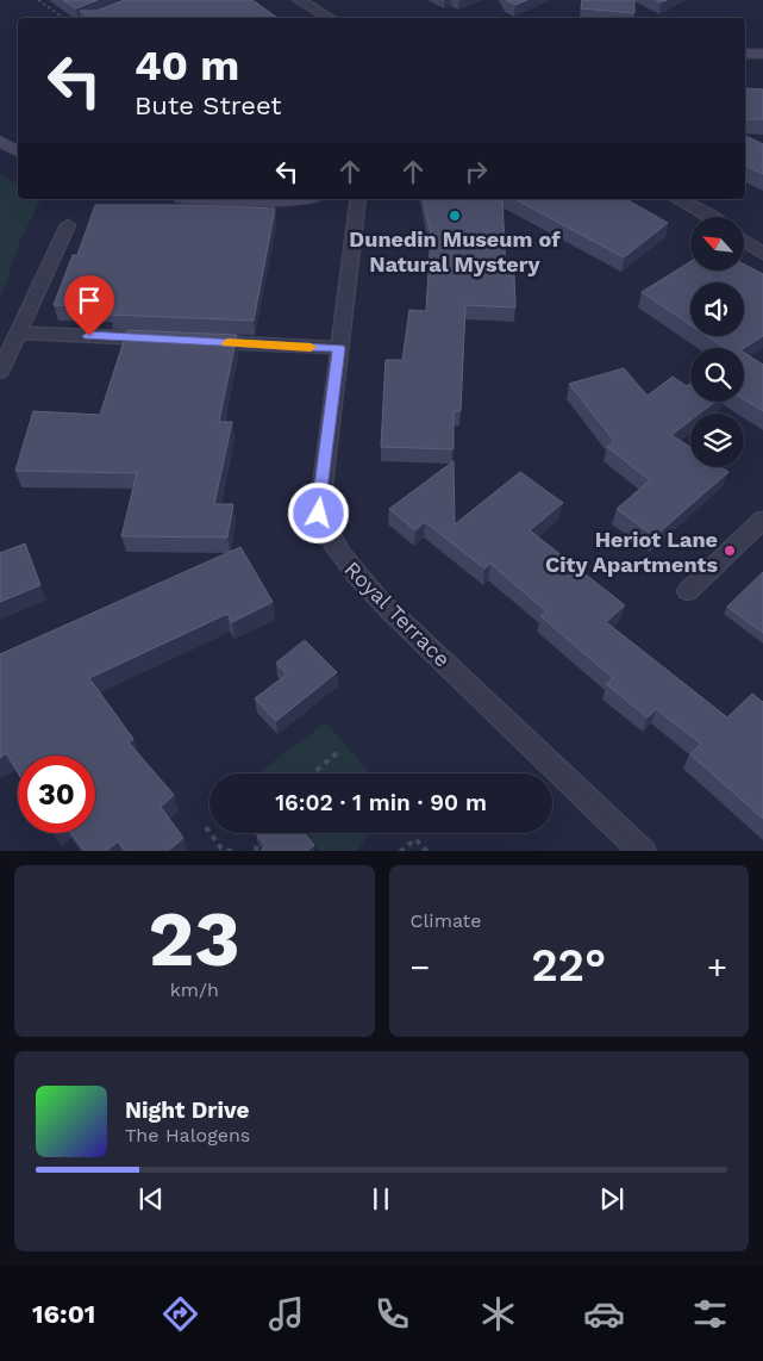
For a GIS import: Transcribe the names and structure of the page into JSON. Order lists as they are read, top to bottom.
{
  "streets": {
    "street": ["Royal Terrace"]
  },
  "places": ["Dunedin Museum of Natural Mystery", "Heriot Lane City Apartments"],
  "north": "top left",
  "page": {
    "turn": ["40 m", "Bute Street"],
    "limit": "30",
    "trip": "16:02 · 1 min · 90 m",
    "tile": [
      ["23", "km/h"],
      "Climate"
    ],
    "heat": ["−", "22°", "+"],
    "song": ["Night Drive", "The Halogens"],
    "tabs": "16:01"
  }
}
